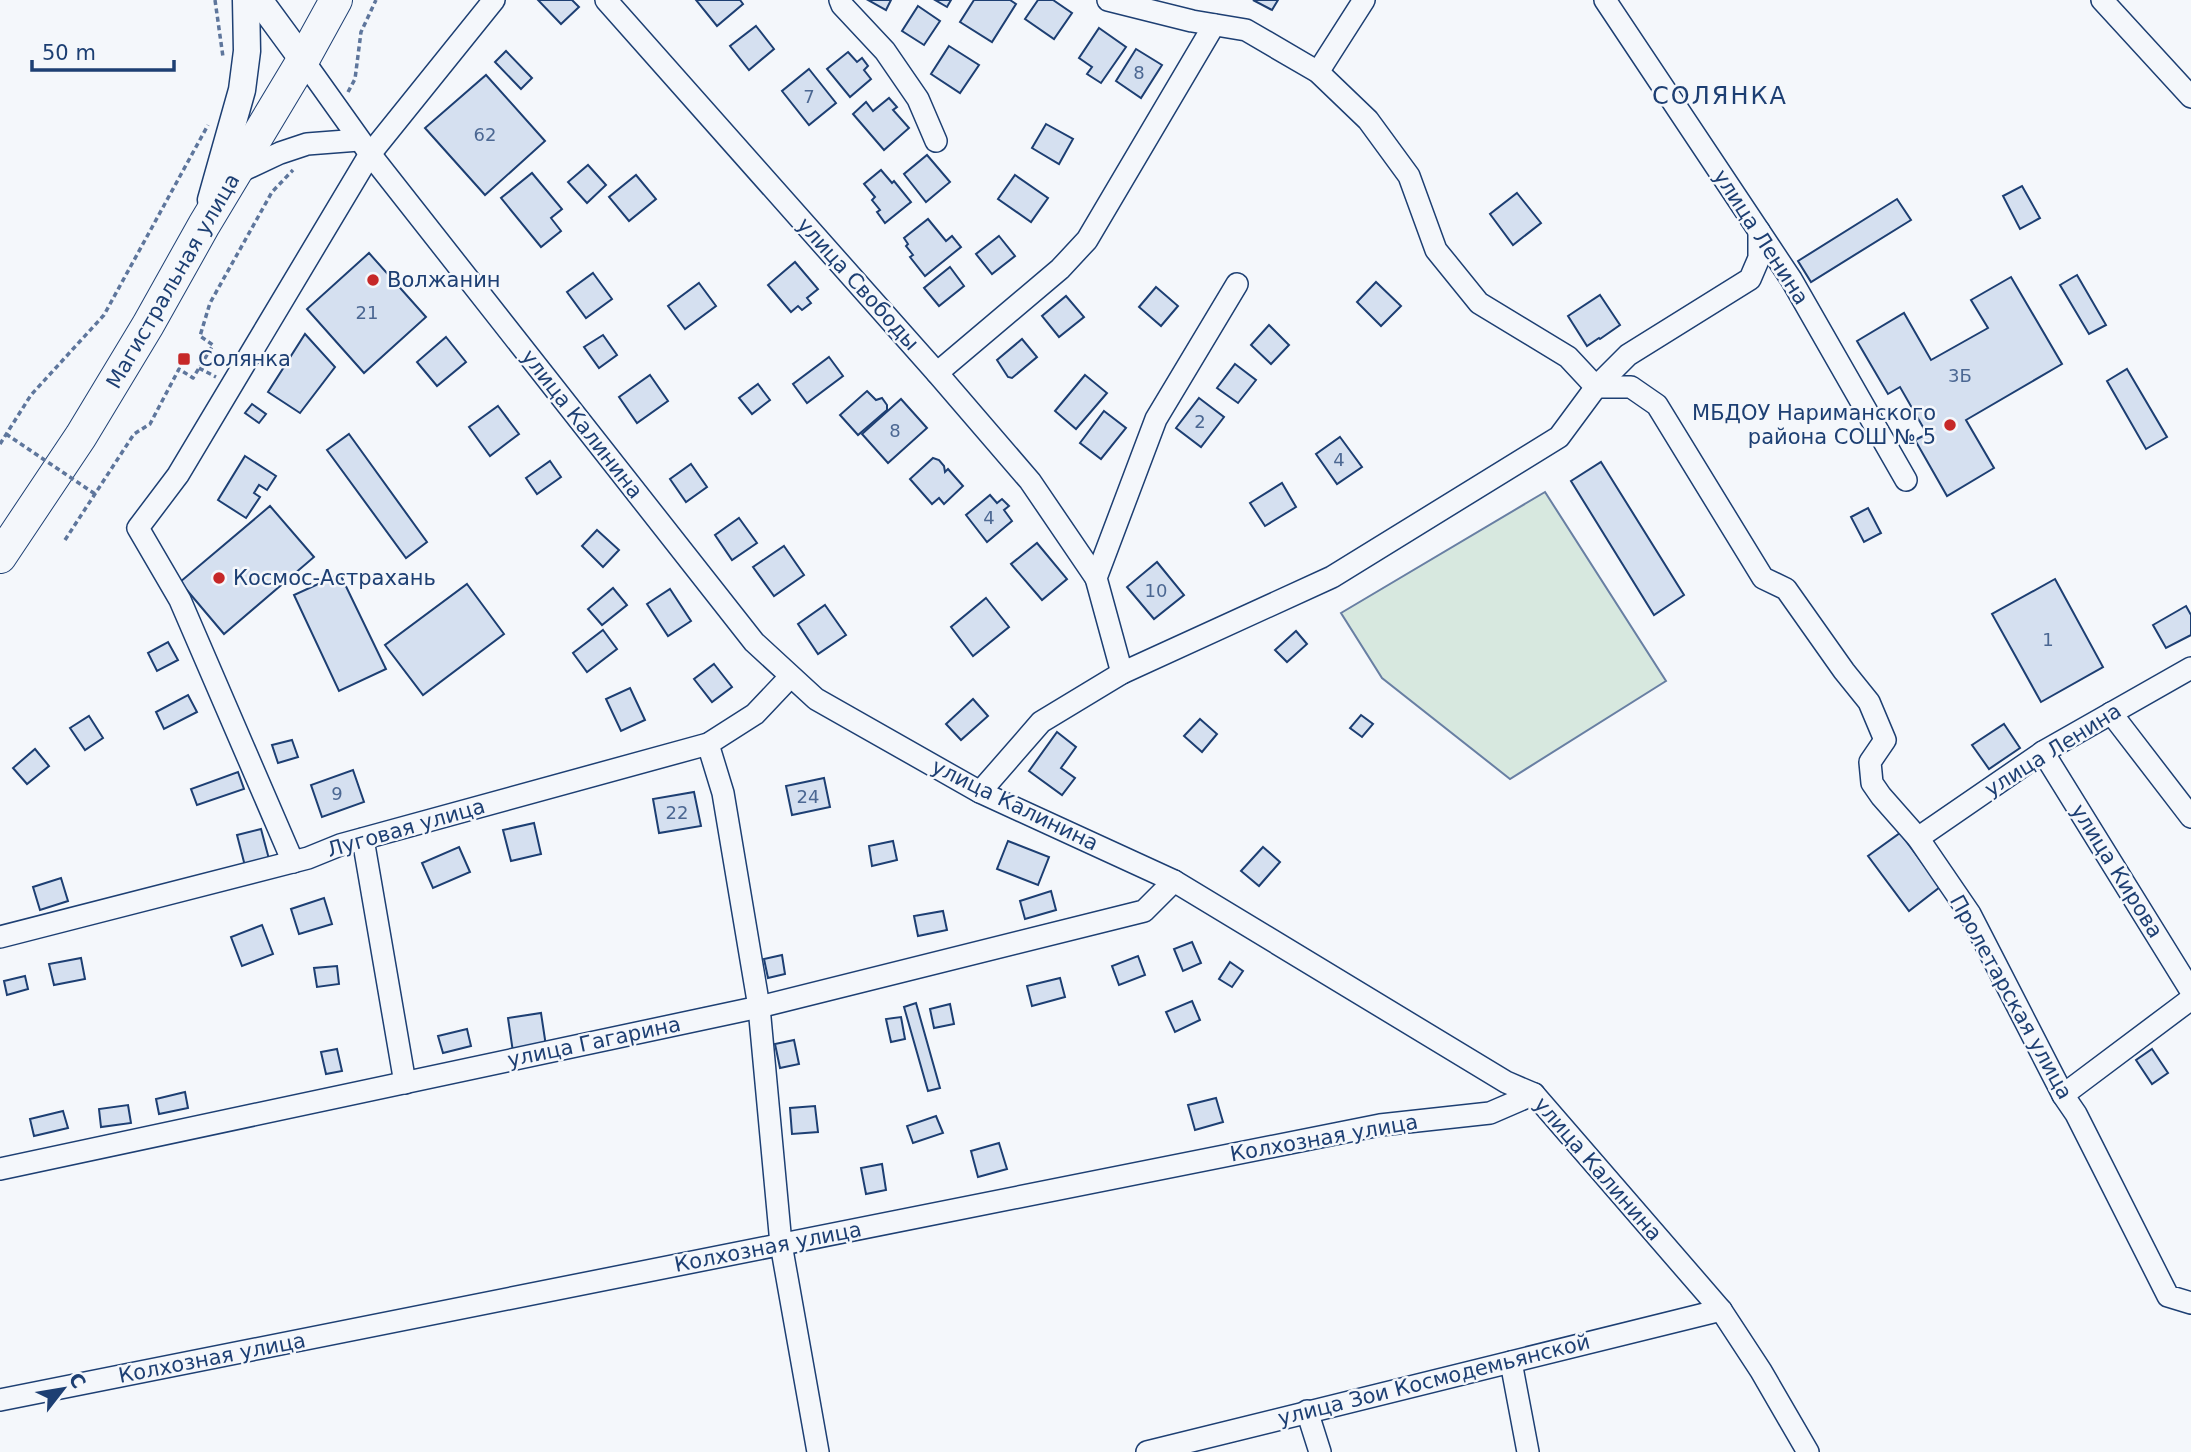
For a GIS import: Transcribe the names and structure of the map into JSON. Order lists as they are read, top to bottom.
{
  "streets": {
    "highway": ["Магистральная улица"],
    "street": [
      "улица Ленина",
      "улица Свободы",
      "улица Калинина",
      "Луговая улица",
      "улица Кирова",
      "Пролетарская улица",
      "улица Гагарина",
      "Колхозная улица",
      "улица Зои Космодемьянской"
    ]
  },
  "crossings": [
    ["улица Ленина", "улица Кирова"],
    ["улица Ленина", "Пролетарская улица"],
    ["Магистральная улица", "улица Калинина"],
    ["улица Калинина", "Луговая улица"],
    ["улица Калинина", "улица Гагарина"],
    ["улица Калинина", "Колхозная улица"],
    ["улица Калинина", "улица Зои Космодемьянской"]
  ],
  "districts": ["СОЛЯНКА"],
  "places": {
    "other": ["Волжанин", "МБДОУ Нариманского района СОШ № 5", "Космос-Астрахань"],
    "transit": ["Солянка"]
  },
  "house_numbers": [
    "8",
    "7",
    "62",
    "21",
    "3Б",
    "2",
    "8",
    "4",
    "4",
    "10",
    "1",
    "9",
    "24",
    "22"
  ],
  "scale_bar": "50 m",
  "north": "top right"
}
